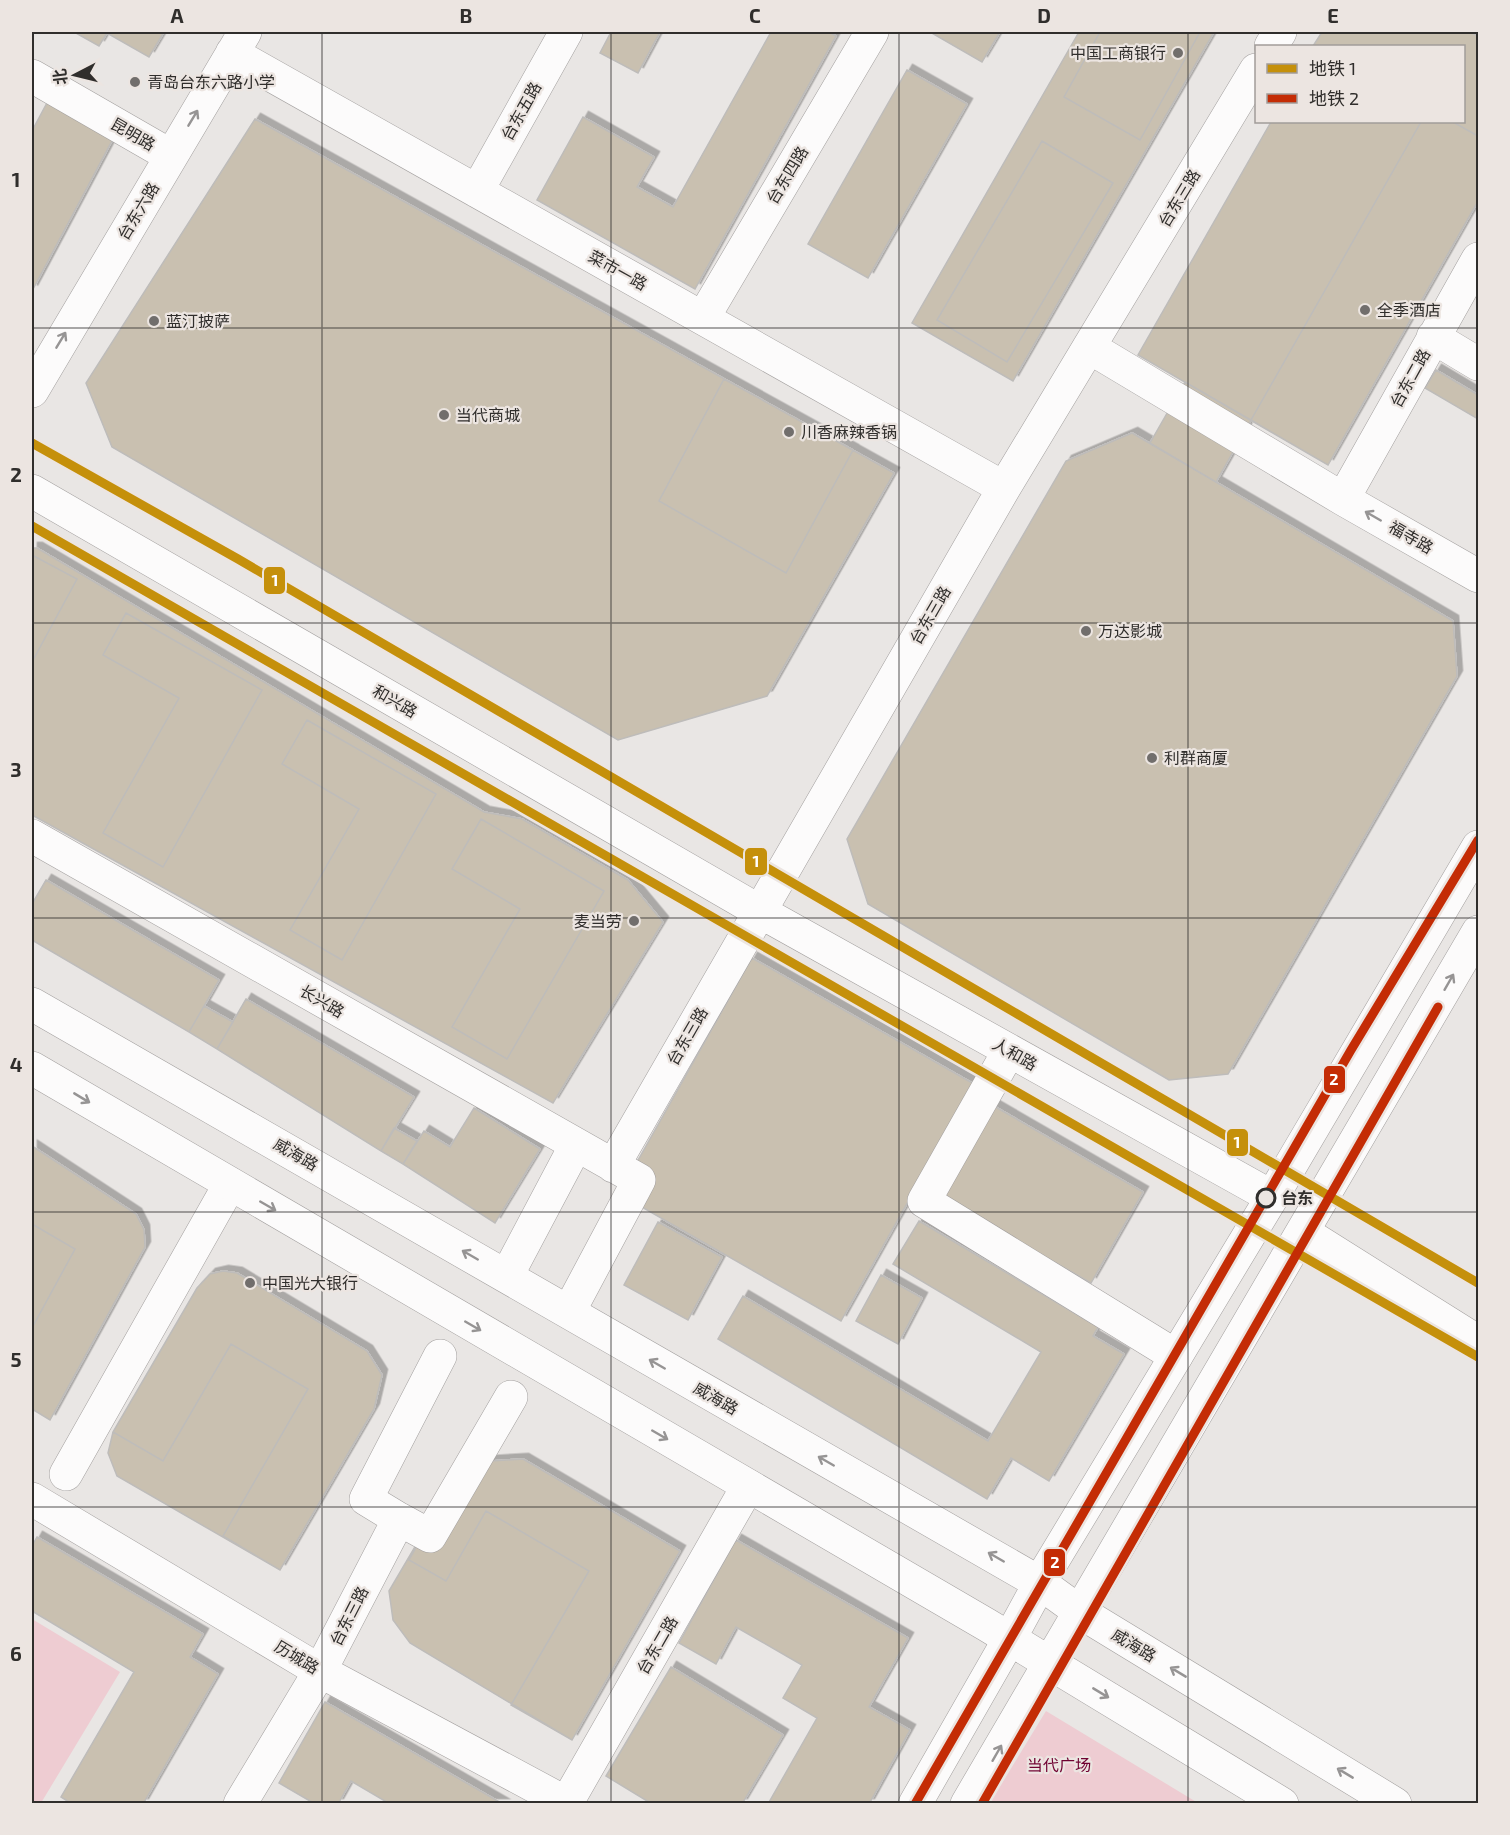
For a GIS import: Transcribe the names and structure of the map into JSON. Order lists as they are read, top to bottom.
{
  "streets": {
    "street": [
      "台东五路",
      "昆明路",
      "台东四路",
      "台东三路",
      "台东六路",
      "菜市一路",
      "台东二路",
      "福寺路",
      "和兴路",
      "长兴路",
      "人和路",
      "威海路",
      "历城路"
    ]
  },
  "crossings": [
    ["台东五路", "菜市一路"],
    ["昆明路", "台东六路"],
    ["台东四路", "菜市一路"],
    ["台东三路", "菜市一路"],
    ["台东三路", "福寺路"],
    ["台东三路", "和兴路"],
    ["台东三路", "长兴路"],
    ["台东三路", "人和路"],
    ["台东三路", "历城路"],
    ["台东六路", "菜市一路"],
    ["台东二路", "福寺路"],
    ["台东二路", "历城路"],
    ["和兴路", "人和路"]
  ],
  "one_way": ["台东六路"],
  "parks": ["当代广场"],
  "places": [
    "中国工商银行",
    "青岛台东六路小学",
    "全季酒店",
    "蓝汀披萨",
    "当代商城",
    "川香麻辣香锅",
    "万达影城",
    "利群商厦",
    "麦当劳",
    "台东",
    "中国光大银行"
  ],
  "lines": ["metro line 1", "metro line 2"],
  "legend": ["地铁 1", "地铁 2"],
  "north": "left",
  "grid": {
    "columns": [
      "A",
      "B",
      "C",
      "D",
      "E"
    ],
    "rows": [
      "1",
      "2",
      "3",
      "4",
      "5",
      "6"
    ]
  }
}
